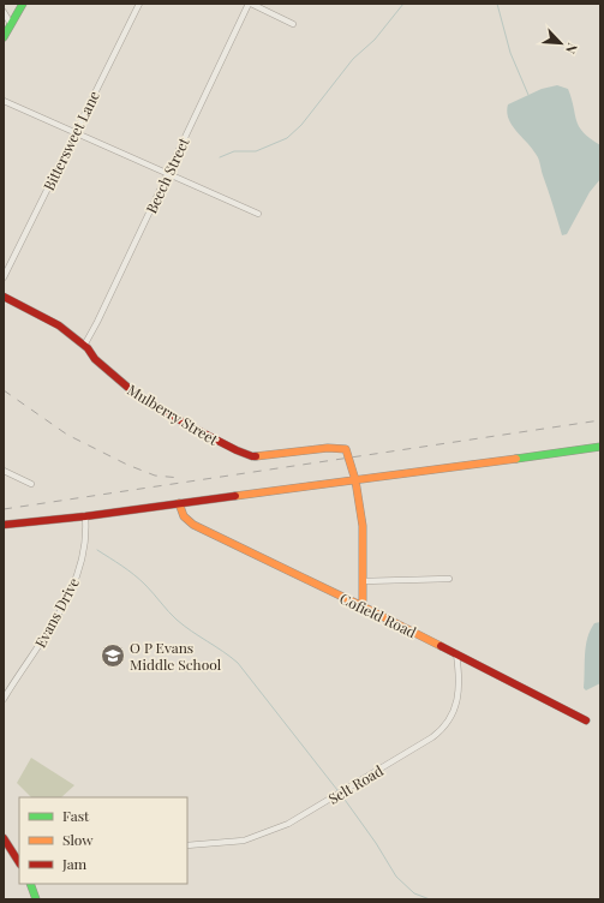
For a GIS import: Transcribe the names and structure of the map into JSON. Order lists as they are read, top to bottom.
{
  "streets": {
    "street": [
      "Bittersweet Lane",
      "Beech Street",
      "Mulberry Street",
      "Evans Drive",
      "Cofield Road",
      "Selt Road"
    ]
  },
  "crossings": [
    ["Beech Street", "Mulberry Street"],
    ["Cofield Road", "Selt Road"]
  ],
  "places": {
    "school or university": ["O P Evans Middle School"]
  },
  "legend": ["Fast", "Slow", "Jam"],
  "north": "bottom right"
}
